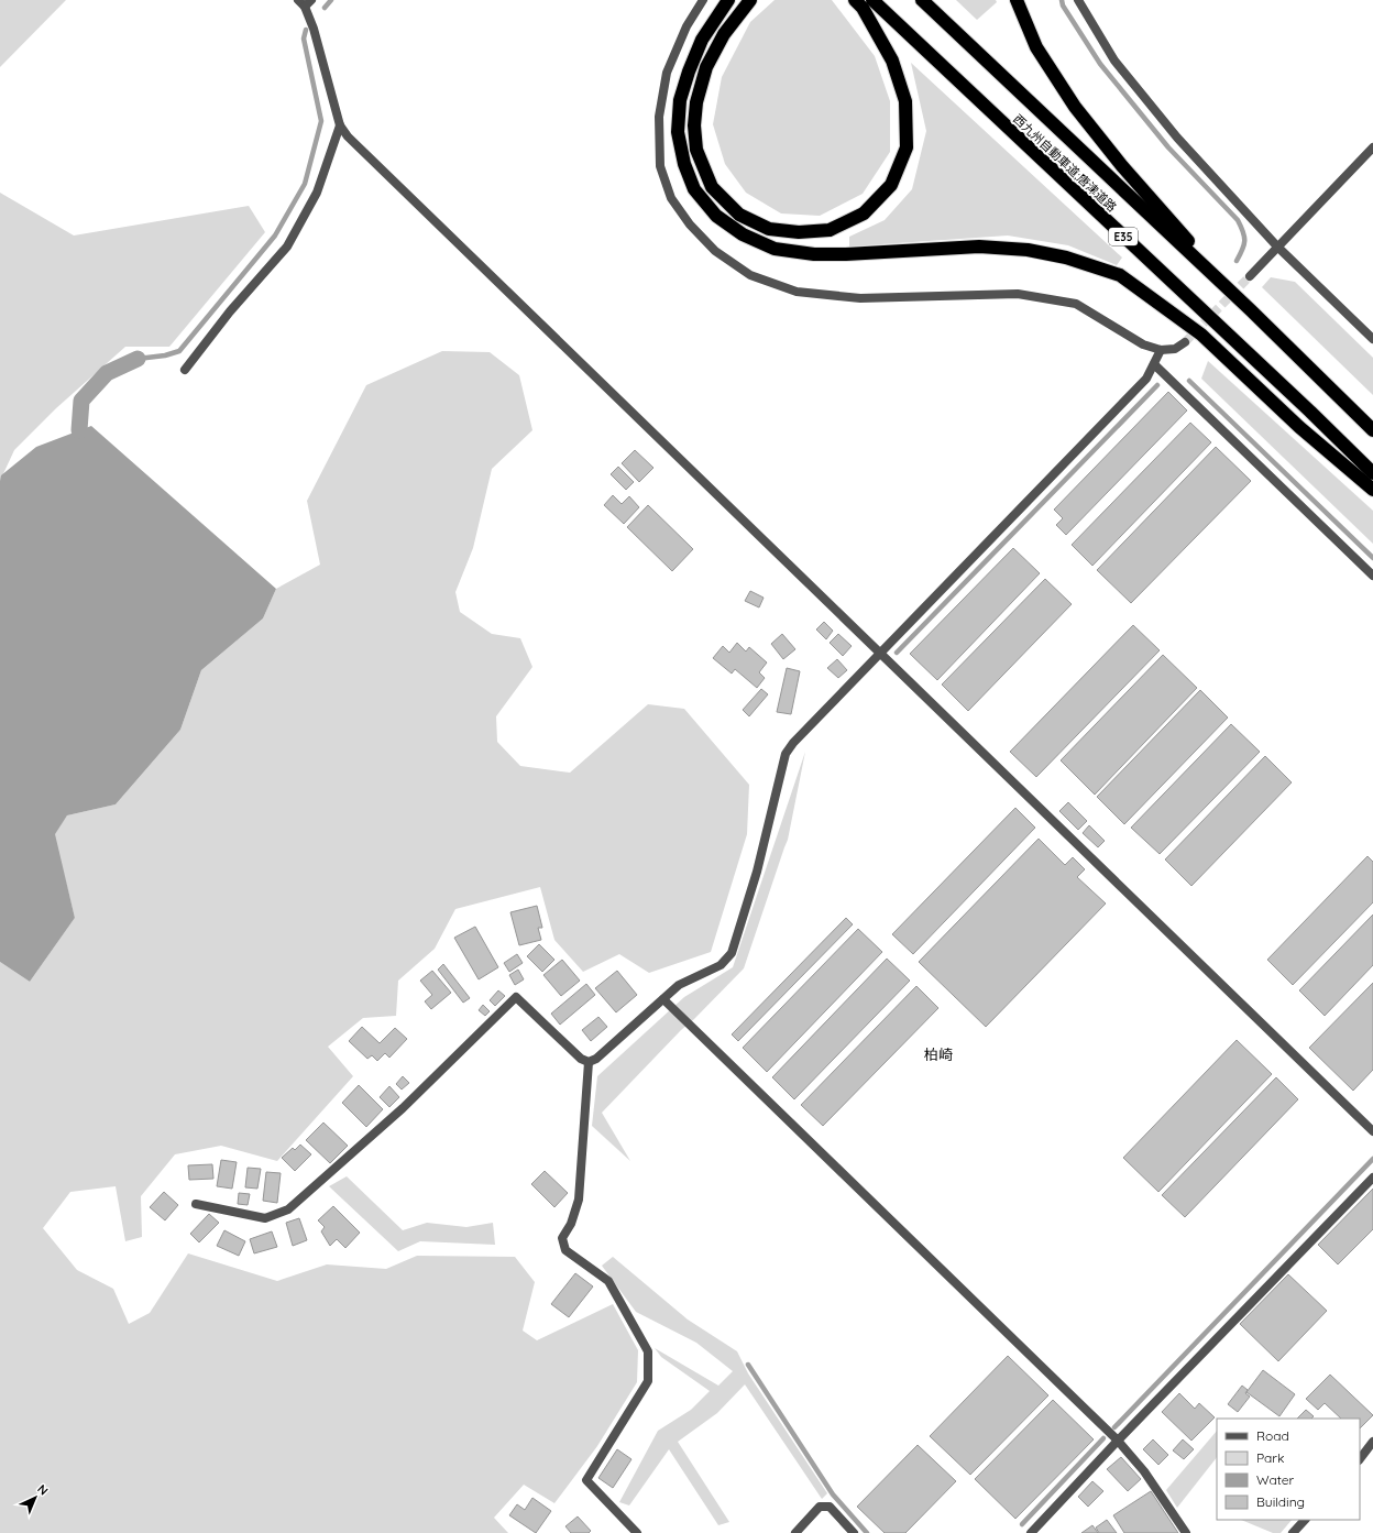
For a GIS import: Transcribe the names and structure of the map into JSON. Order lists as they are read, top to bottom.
{
  "streets": {
    "highway": ["西九州自動車道;唐津道路", "E35"]
  },
  "districts": ["柏崎"],
  "legend": [
    "Road",
    "Park",
    "Water",
    "Building"
  ],
  "north": "top right"
}
